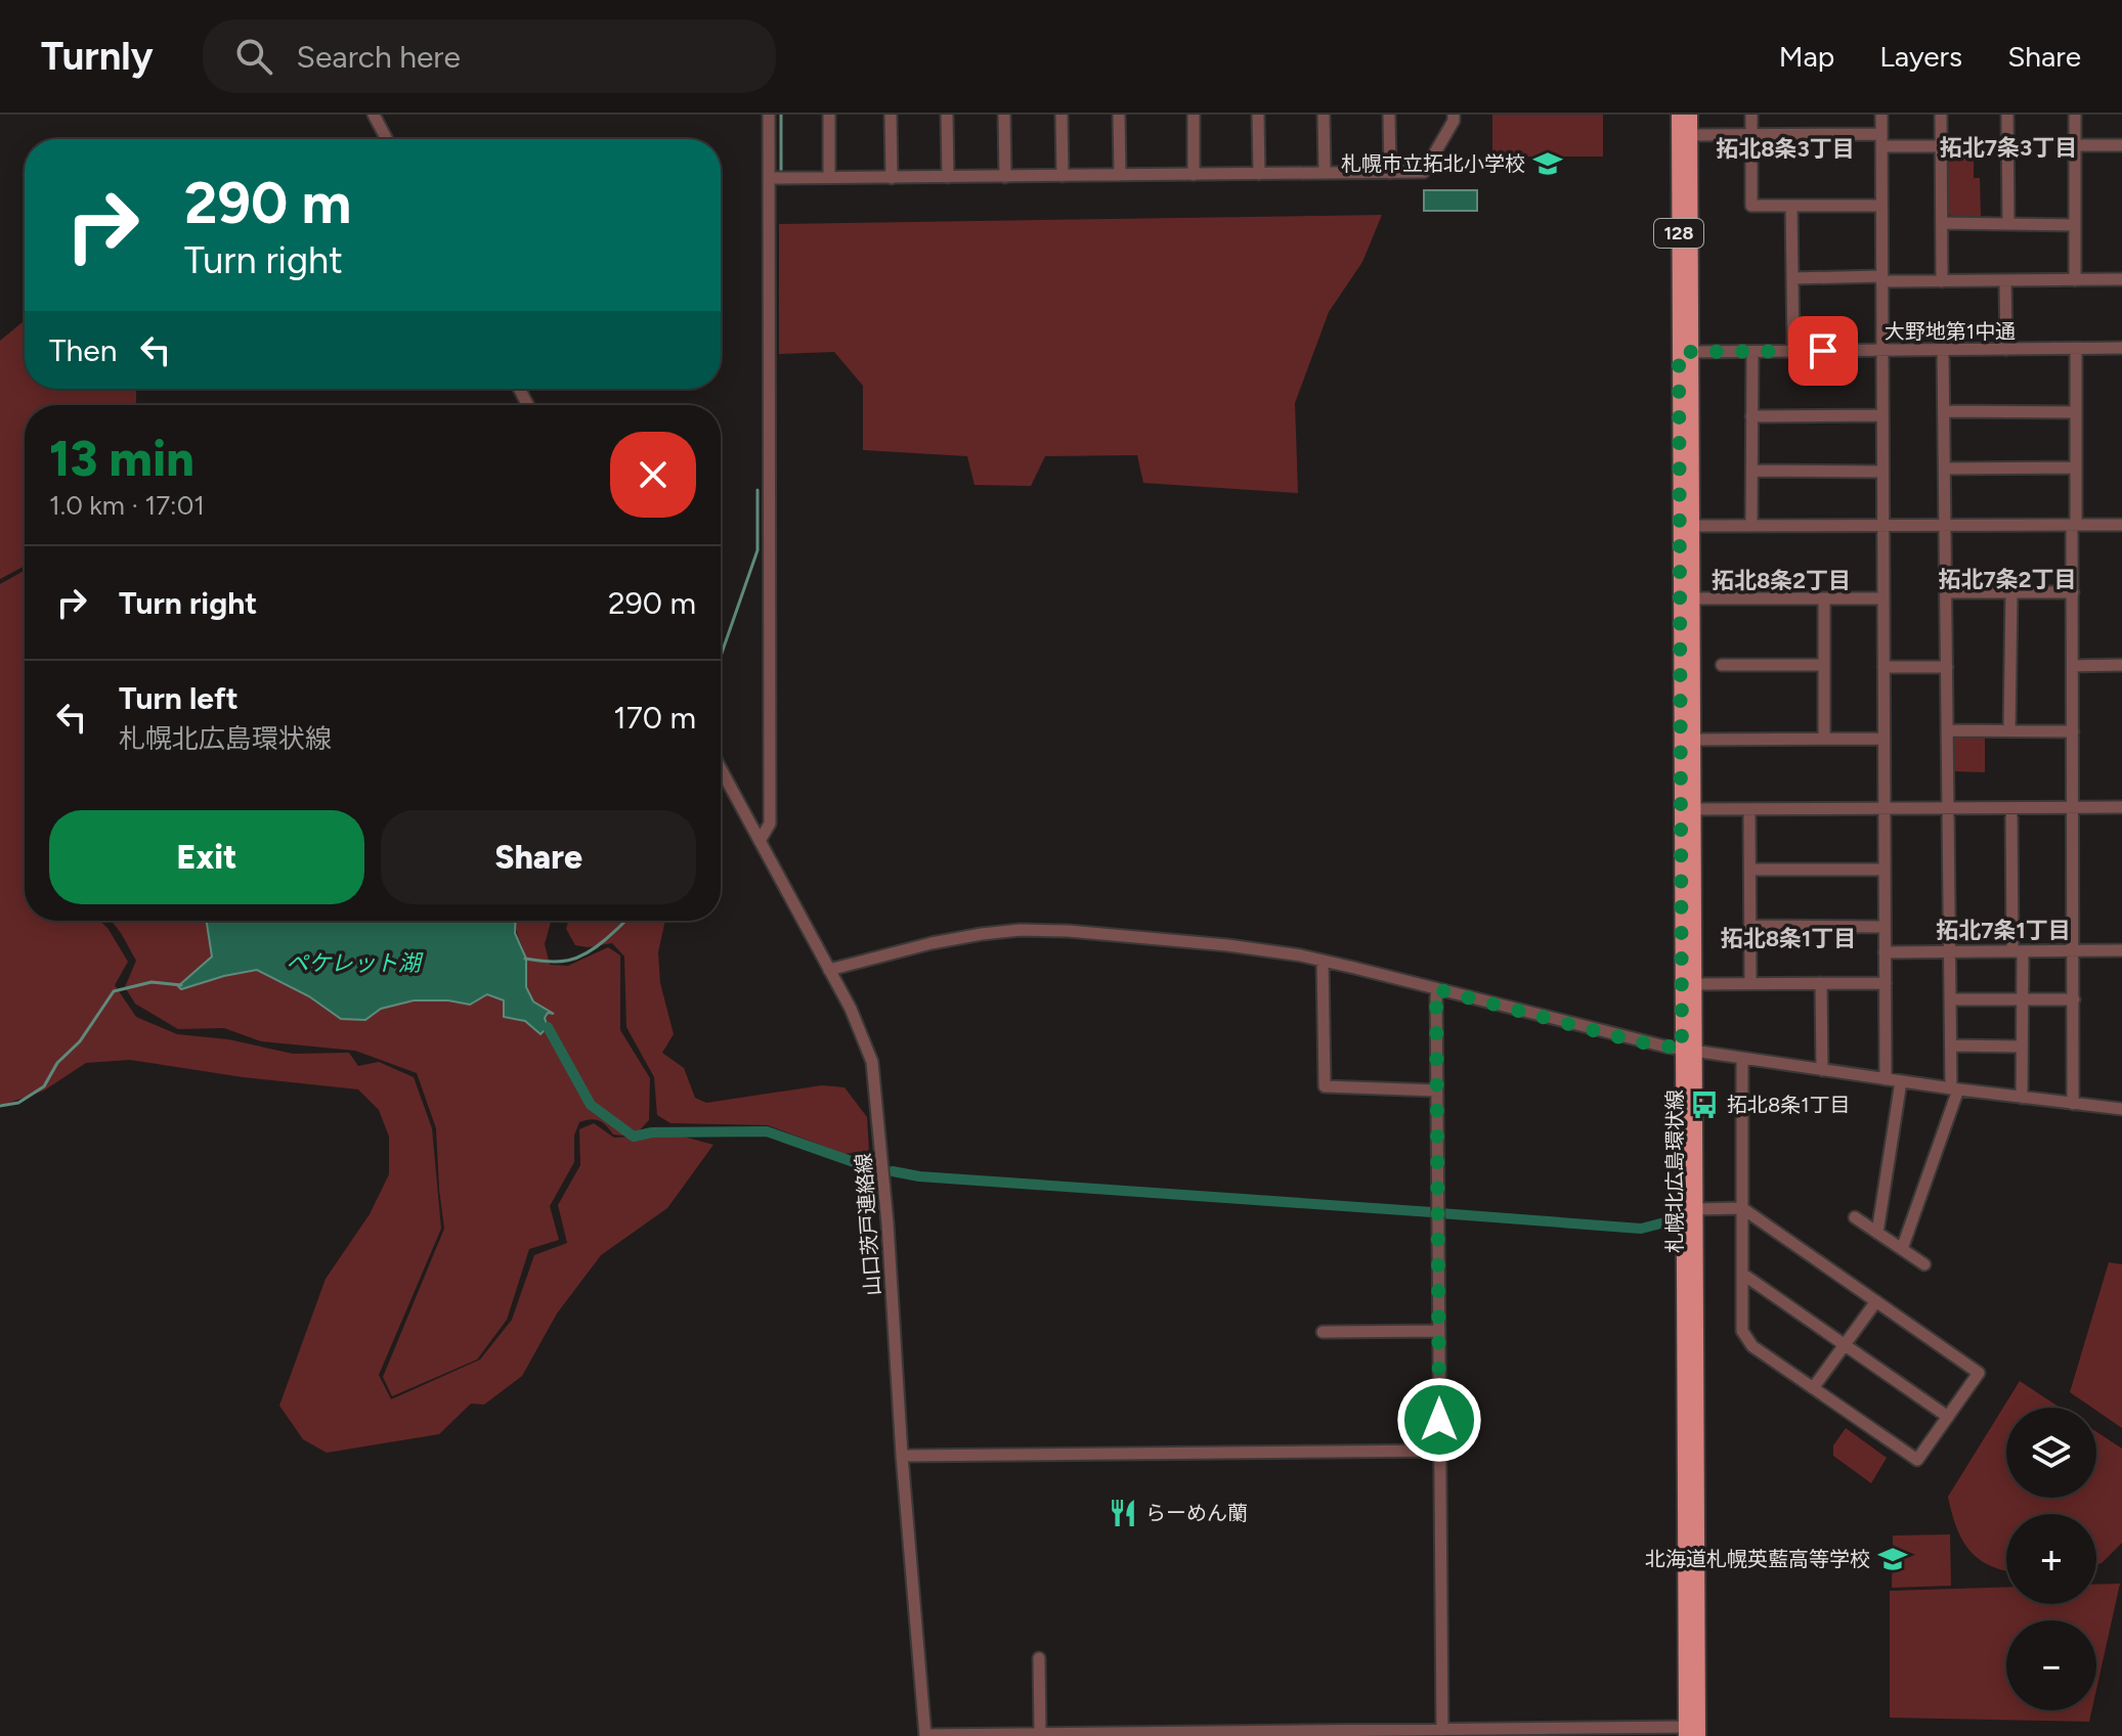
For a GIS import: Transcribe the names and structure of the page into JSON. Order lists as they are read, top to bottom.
{
  "streets": {
    "main road": ["128", "札幌北広島環状線"],
    "street": ["大野地第1中通", "山口茨戸連絡線"]
  },
  "crossings": [
    ["大野地第1中通", "札幌北広島環状線"]
  ],
  "districts": [
    "拓北7条3丁目",
    "拓北8条3丁目",
    "拓北7条2丁目",
    "拓北8条2丁目",
    "拓北7条1丁目",
    "拓北8条1丁目"
  ],
  "water": ["ペケレット湖"],
  "places": {
    "school or university": ["札幌市立拓北小学校", "北海道札幌英藍高等学校"],
    "bus stop": ["拓北8条1丁目"],
    "restaurant": ["らーめん蘭"]
  },
  "page": {
    "header": "Turnly",
    "search": "Search here",
    "nav": ["Map", "Layers", "Share"],
    "turn": ["290 m", "Turn right"],
    "then": "Then",
    "heading": ["13 min", "1.0 km · 17:01"],
    "list": [
      {
        "name": "Turn right",
        "value": "290 m"
      },
      {
        "name": "Turn left",
        "note": "札幌北広島環状線",
        "value": "170 m"
      }
    ],
    "buttons": ["Exit", "Share"],
    "map_buttons": ["+", "−"]
  }
}
